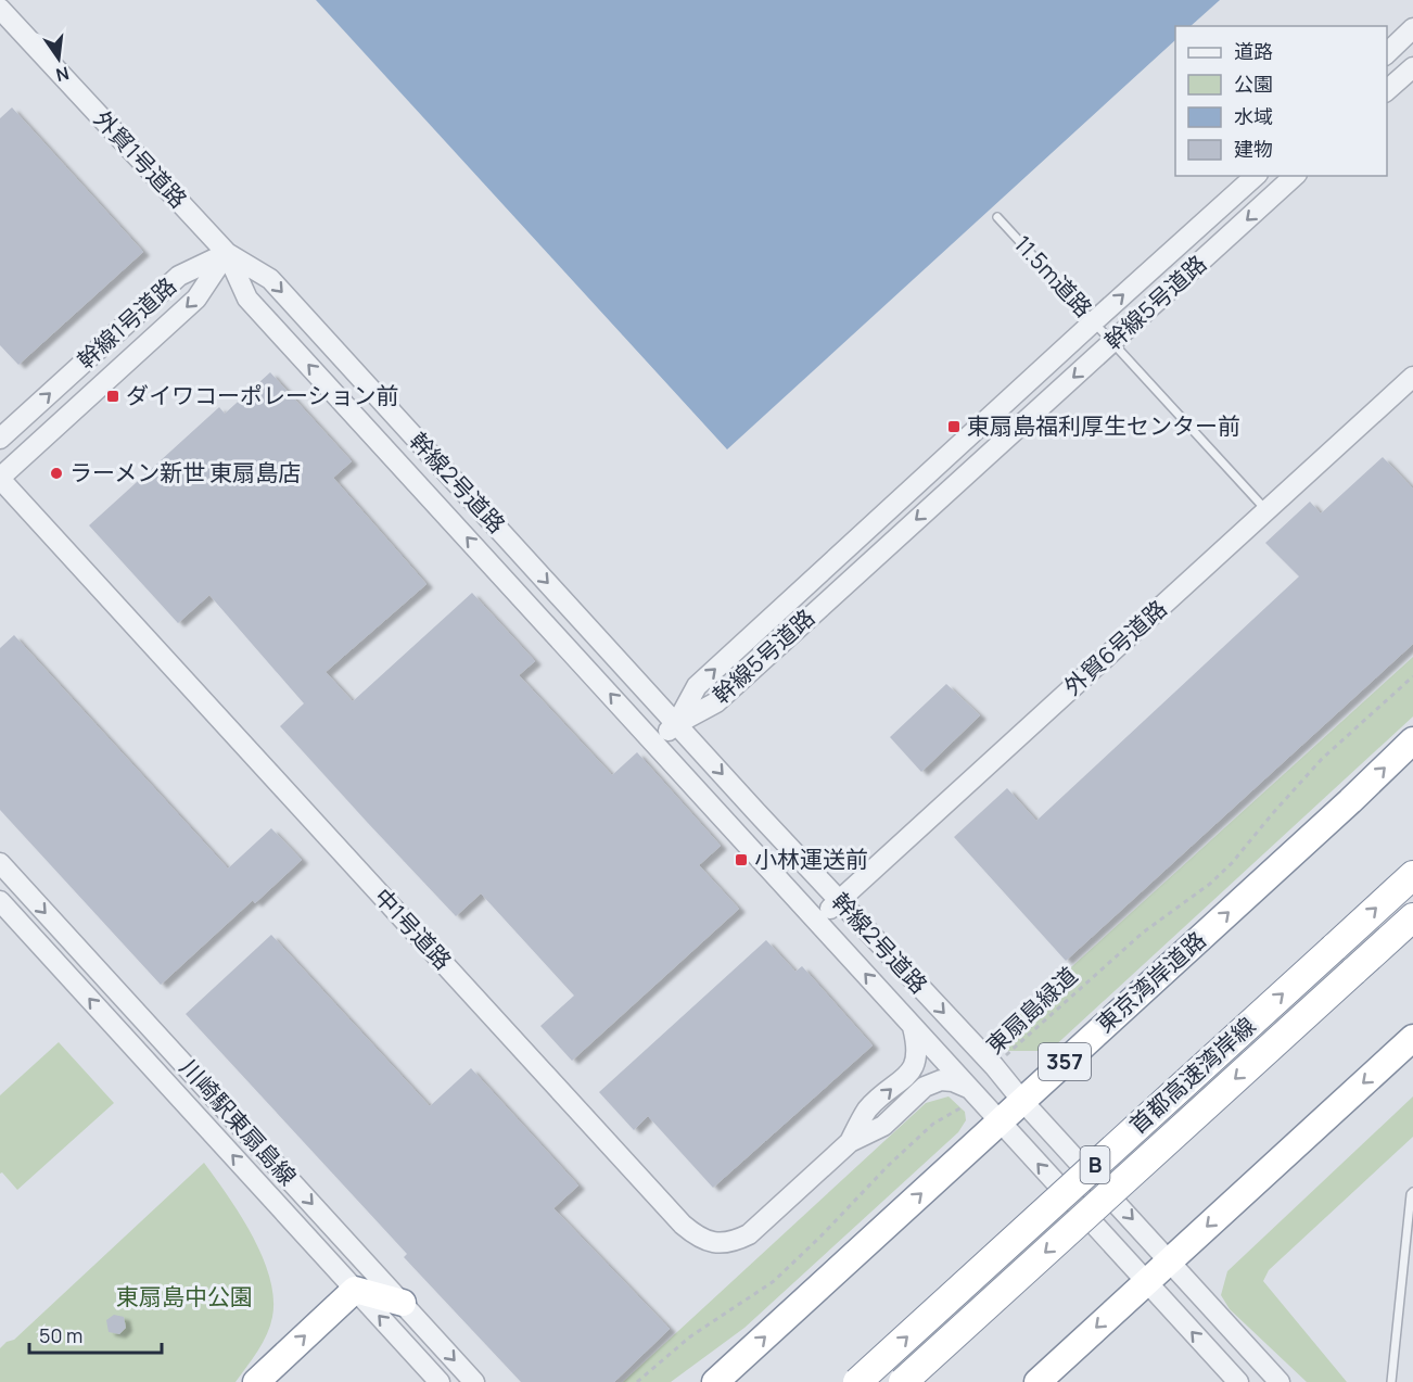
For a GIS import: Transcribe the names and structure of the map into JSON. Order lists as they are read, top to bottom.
{
  "streets": {
    "highway": [
      "東京湾岸道路",
      "357",
      "首都高速湾岸線",
      "B"
    ],
    "street": [
      "外貿1号道路",
      "幹線5号道路",
      "幹線1号道路",
      "幹線2号道路",
      "外貿6号道路",
      "中1号道路",
      "川崎駅東扇島線"
    ],
    "lane": ["11.5m道路"],
    "path": ["東扇島緑道"]
  },
  "crossings": [
    ["外貿1号道路", "幹線1号道路"],
    ["外貿1号道路", "幹線2号道路"],
    ["11.5m道路", "幹線5号道路"],
    ["11.5m道路", "外貿6号道路"],
    ["幹線5号道路", "幹線2号道路"],
    ["幹線1号道路", "幹線2号道路"],
    ["幹線1号道路", "中1号道路"],
    ["幹線2号道路", "外貿6号道路"],
    ["幹線2号道路", "中1号道路"],
    ["幹線2号道路", "東京湾岸道路"],
    ["幹線2号道路", "東扇島緑道"]
  ],
  "parks": ["東扇島中公園"],
  "places": {
    "transit": ["ダイワコーポレーション前", "東扇島福利厚生センター前", "小林運送前"],
    "other": ["ラーメン新世 東扇島店"]
  },
  "legend": [
    "道路",
    "公園",
    "水域",
    "建物"
  ],
  "scale_bar": "50 m",
  "north": "bottom"
}
